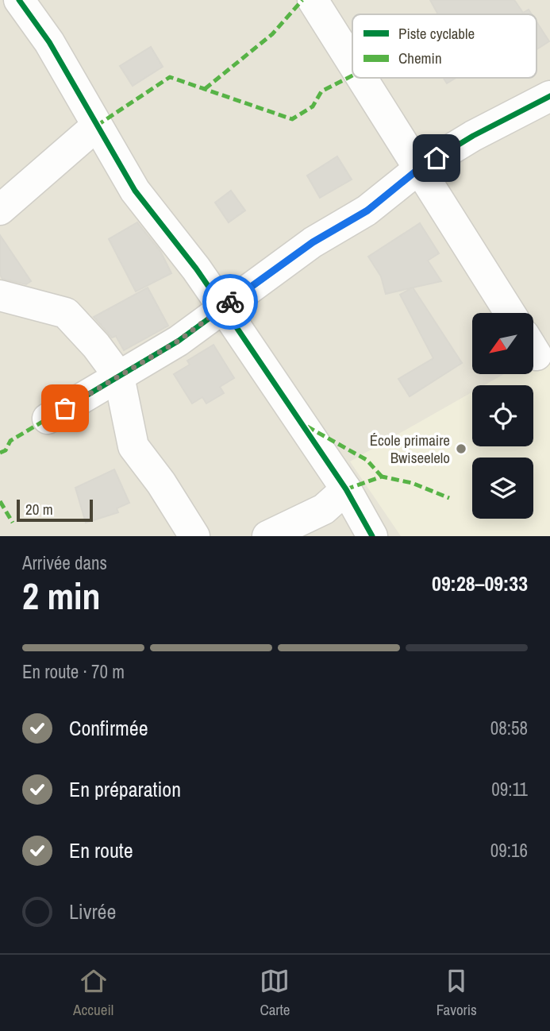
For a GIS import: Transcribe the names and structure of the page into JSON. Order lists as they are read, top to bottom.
{
  "places": ["École primaire Bwiseelelo"],
  "legend": ["Piste cyclable", "Chemin"],
  "scale_bar": "20 m",
  "north": "bottom left",
  "page": {
    "scale": "20 m",
    "heading": ["2 min", "Arrivée dans", "09:28–09:33"],
    "bar": "En route · 70 m",
    "list": [
      ["Confirmée", "08:58"],
      ["En préparation", "09:11"],
      ["En route", "09:16"],
      "Livrée"
    ],
    "tabs": ["Accueil", "Carte", "Favoris"]
  }
}
